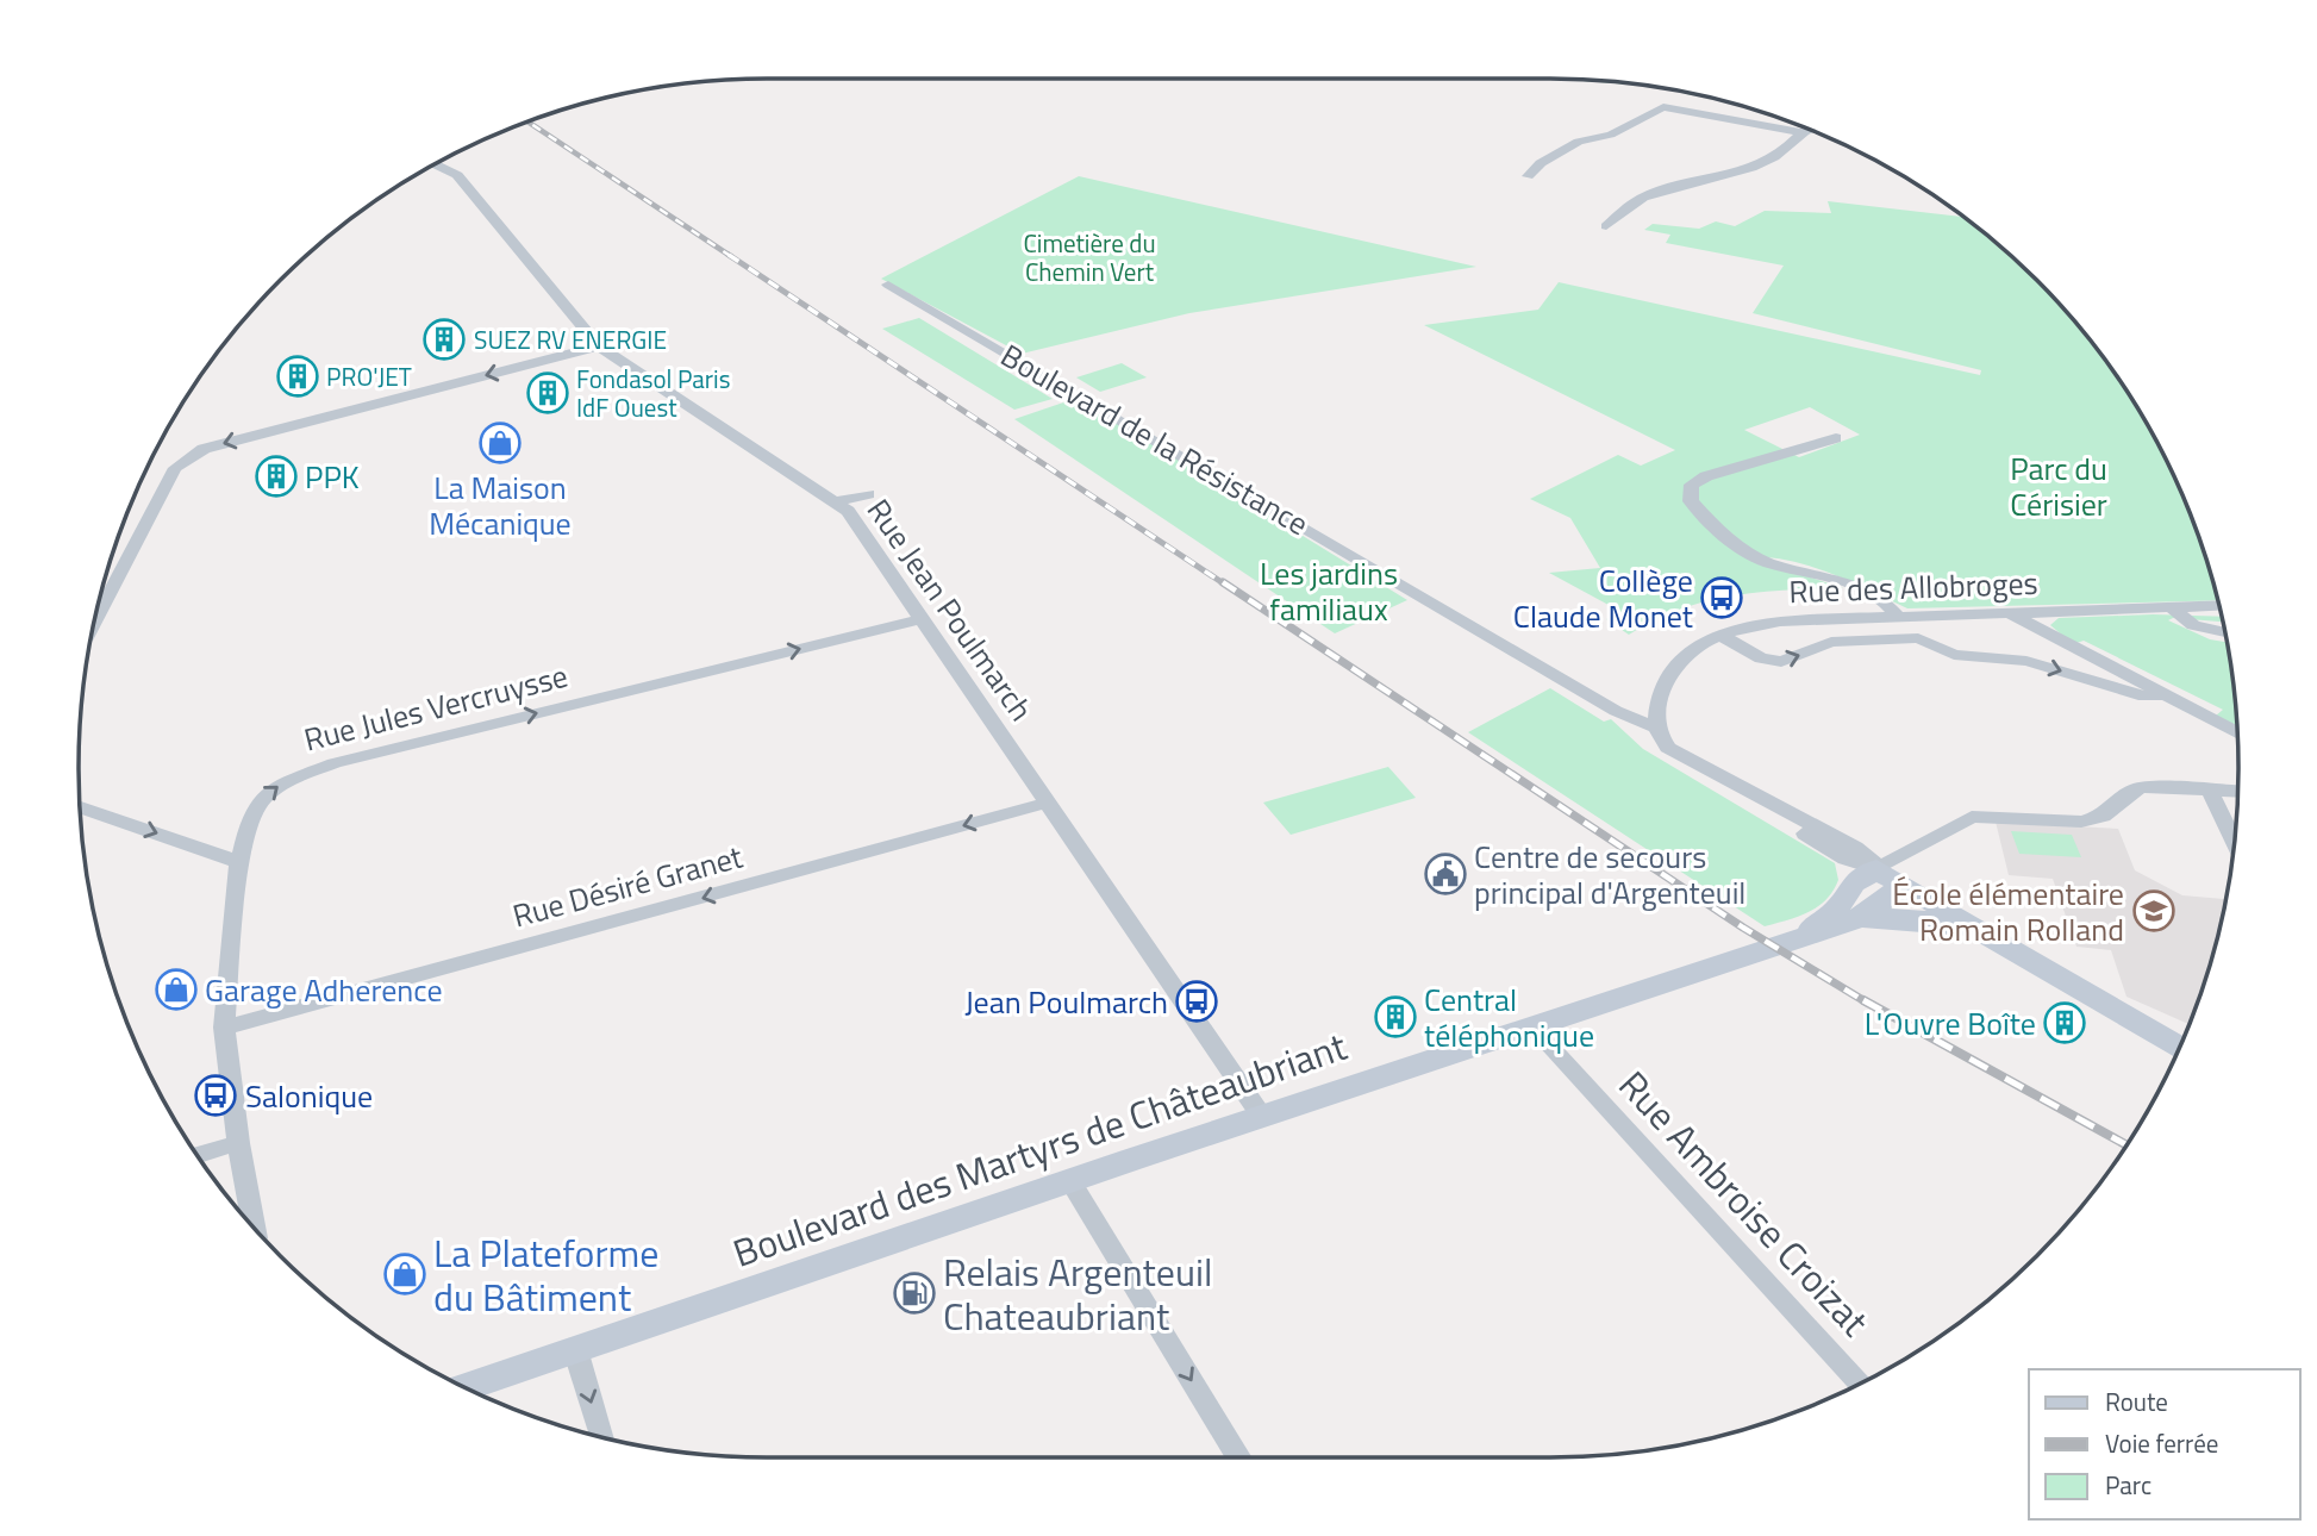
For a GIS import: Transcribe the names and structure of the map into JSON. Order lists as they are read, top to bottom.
{
  "streets": {
    "main road": ["Boulevard de la Résistance", "Boulevard des Martyrs de Châteaubriant"],
    "street": [
      "Rue des Allobroges",
      "Rue Jean Poulmarch",
      "Rue Jules Vercruysse",
      "Rue Désiré Granet",
      "Rue Ambroise Croizat"
    ]
  },
  "crossings": [
    ["Boulevard de la Résistance", "Rue des Allobroges"],
    ["Boulevard de la Résistance", "Boulevard des Martyrs de Châteaubriant"],
    ["Rue Jean Poulmarch", "Rue Jules Vercruysse"],
    ["Rue Jean Poulmarch", "Rue Désiré Granet"],
    ["Rue Jean Poulmarch", "Boulevard des Martyrs de Châteaubriant"],
    ["Rue Jules Vercruysse", "Rue Désiré Granet"],
    ["Boulevard des Martyrs de Châteaubriant", "Rue Ambroise Croizat"]
  ],
  "one_way": ["Rue Jules Vercruysse", "Rue Désiré Granet"],
  "parks": ["Cimetière du Chemin Vert", "Parc du Cérisier", "Les jardins familiaux"],
  "places": {
    "building": [
      "SUEZ RV ENERGIE",
      "PRO'JET",
      "Fondasol Paris IdF Ouest",
      "PPK",
      "Central téléphonique",
      "L'Ouvre Boîte"
    ],
    "shop": ["La Maison Mécanique", "Garage Adherence", "La Plateforme du Bâtiment"],
    "bus stop": ["Collège Claude Monet", "Jean Poulmarch", "Salonique"],
    "public building": ["Centre de secours principal d'Argenteuil"],
    "school or university": ["École élémentaire Romain Rolland"],
    "fuel station": ["Relais Argenteuil Chateaubriant"]
  },
  "legend": ["Route", "Voie ferrée", "Parc"]
}
